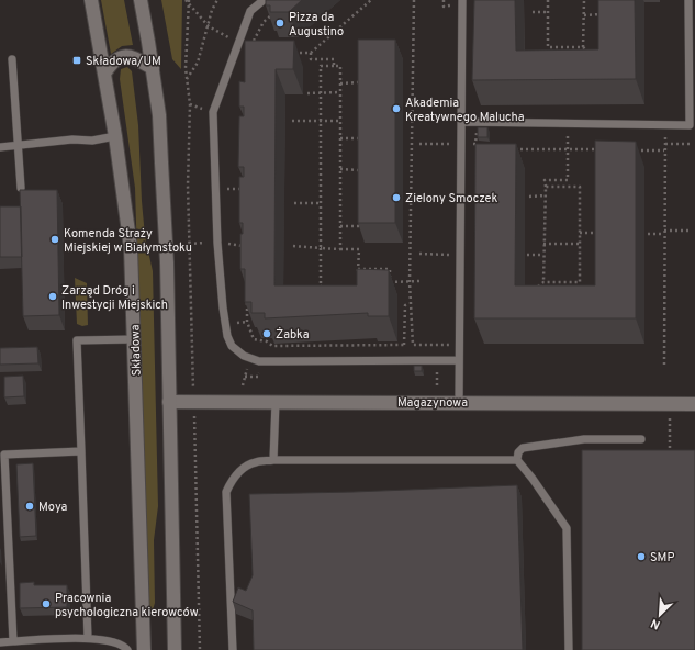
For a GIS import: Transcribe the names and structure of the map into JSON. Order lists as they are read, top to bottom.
{
  "streets": {
    "main road": ["Składowa", "Magazynowa"]
  },
  "places": {
    "other": [
      "Pizza da Augustino",
      "Akademia Kreatywnego Malucha",
      "Zielony Smoczek",
      "Komenda Straży Miejskiej w Białymstoku",
      "Zarząd Dróg i Inwestycji Miejskich",
      "Żabka",
      "Moya",
      "SMP",
      "Pracownia psychologiczna kierowców"
    ],
    "transit": ["Składowa/UM"]
  },
  "north": "bottom left"
}
